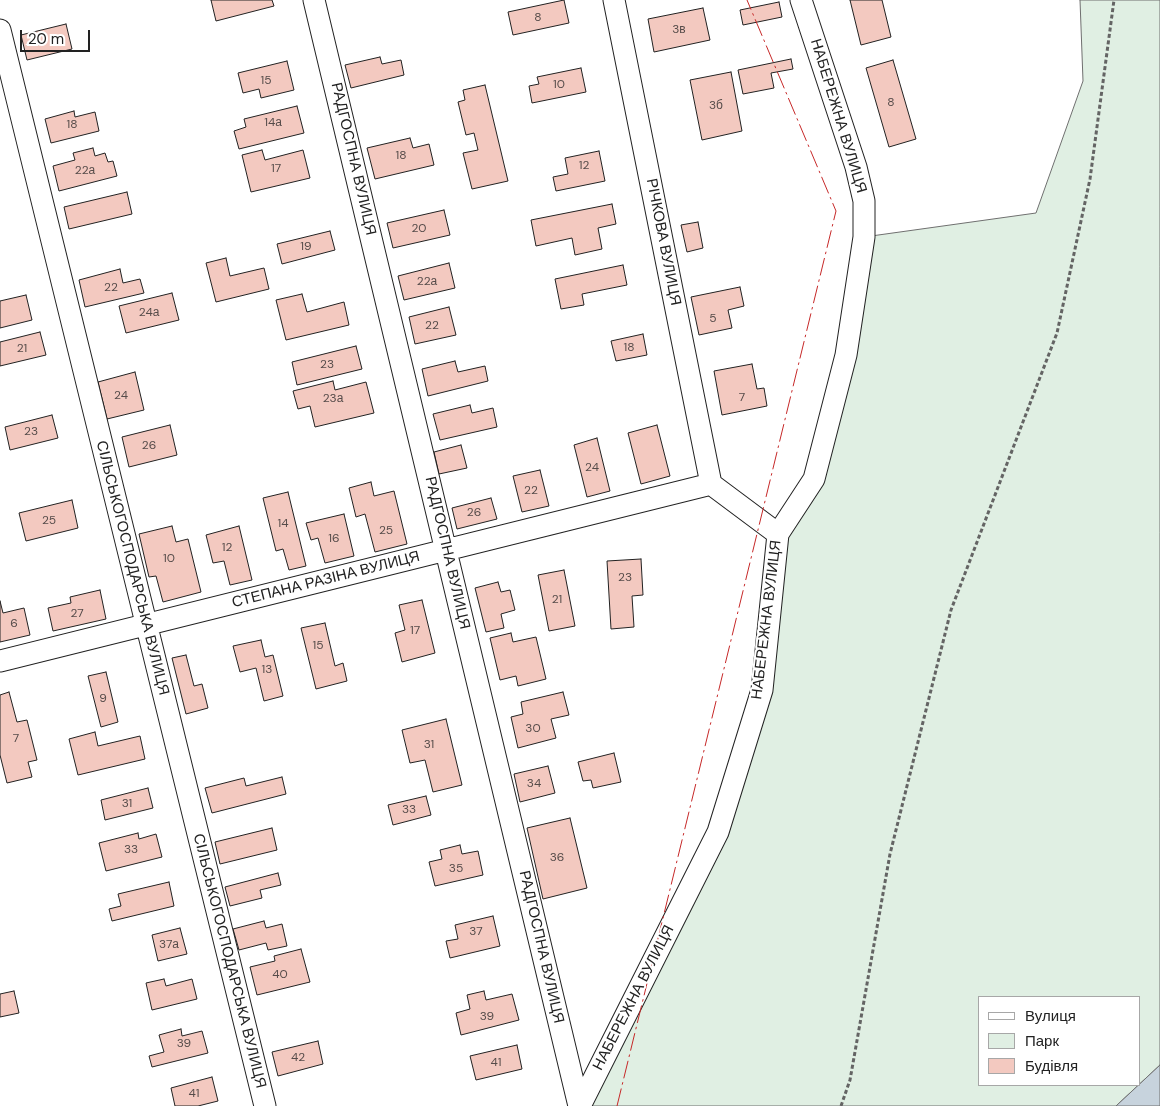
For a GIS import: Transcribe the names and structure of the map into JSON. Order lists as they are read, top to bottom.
{
  "streets": {
    "street": [
      "НАБЕРЕЖНА ВУЛИЦЯ",
      "РАДГОСПНА ВУЛИЦЯ",
      "РІЧКОВА ВУЛИЦЯ",
      "СІЛЬСЬКОГОСПОДАРСЬКА ВУЛИЦЯ",
      "СТЕПАНА РАЗІНА ВУЛИЦЯ"
    ]
  },
  "crossings": [
    ["НАБЕРЕЖНА ВУЛИЦЯ", "РАДГОСПНА ВУЛИЦЯ"],
    ["РАДГОСПНА ВУЛИЦЯ", "СТЕПАНА РАЗІНА ВУЛИЦЯ"],
    ["РІЧКОВА ВУЛИЦЯ", "СТЕПАНА РАЗІНА ВУЛИЦЯ"],
    ["СІЛЬСЬКОГОСПОДАРСЬКА ВУЛИЦЯ", "СТЕПАНА РАЗІНА ВУЛИЦЯ"]
  ],
  "house_numbers": [
    "8",
    "3в",
    "15",
    "10",
    "8",
    "3б",
    "14а",
    "18",
    "18",
    "12",
    "17",
    "22а",
    "20",
    "19",
    "22а",
    "22",
    "24а",
    "5",
    "22",
    "18",
    "21",
    "23",
    "24",
    "7",
    "23а",
    "23",
    "26",
    "24",
    "22",
    "26",
    "25",
    "14",
    "25",
    "16",
    "12",
    "10",
    "23",
    "21",
    "27",
    "6",
    "17",
    "15",
    "13",
    "9",
    "30",
    "7",
    "31",
    "34",
    "31",
    "33",
    "33",
    "36",
    "35",
    "37",
    "37а",
    "40",
    "39",
    "39",
    "42",
    "41",
    "41"
  ],
  "legend": ["Вулиця", "Парк", "Будівля"],
  "scale_bar": "20 m"
}
